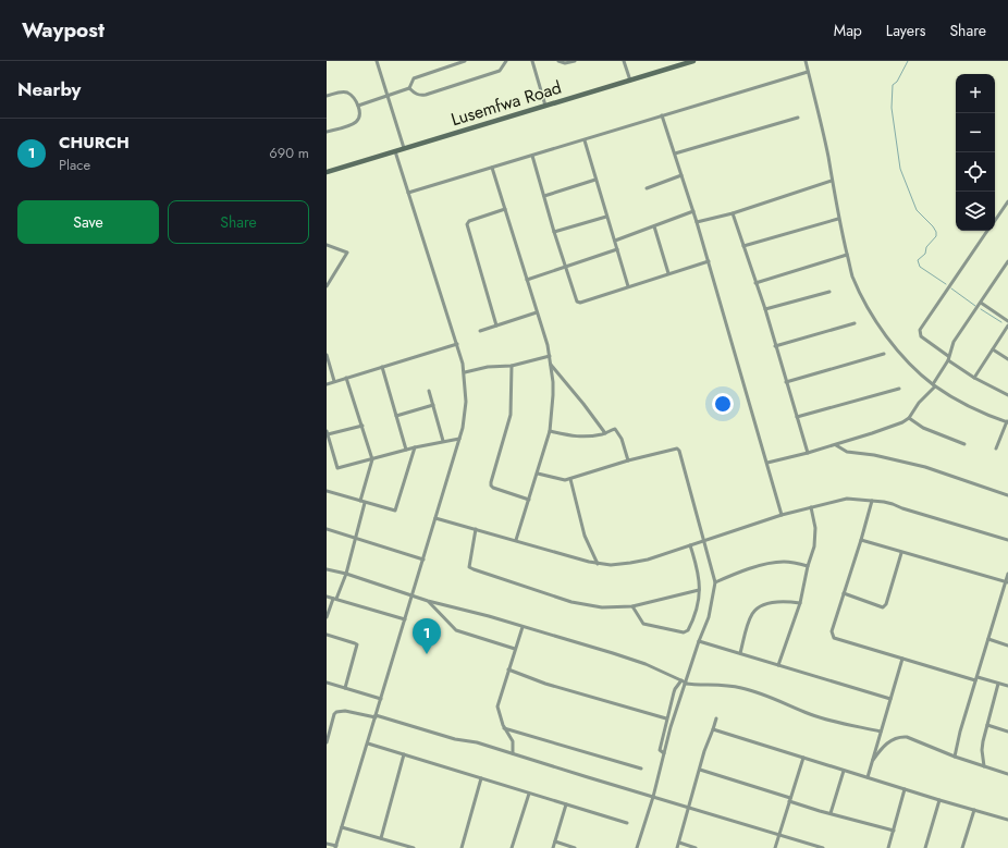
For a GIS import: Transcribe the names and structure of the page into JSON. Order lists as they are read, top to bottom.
{
  "streets": {
    "street": ["Lusemfwa Road"]
  },
  "page": {
    "header": "Waypost",
    "nav": ["Map", "Layers", "Share"],
    "heading": "Nearby",
    "map_buttons": ["+", "−"],
    "list": [
      {
        "mark": "1",
        "name": "CHURCH",
        "note": "Place",
        "value": "690 m"
      }
    ],
    "buttons": ["Save", "Share"],
    "pins": "1"
  }
}
